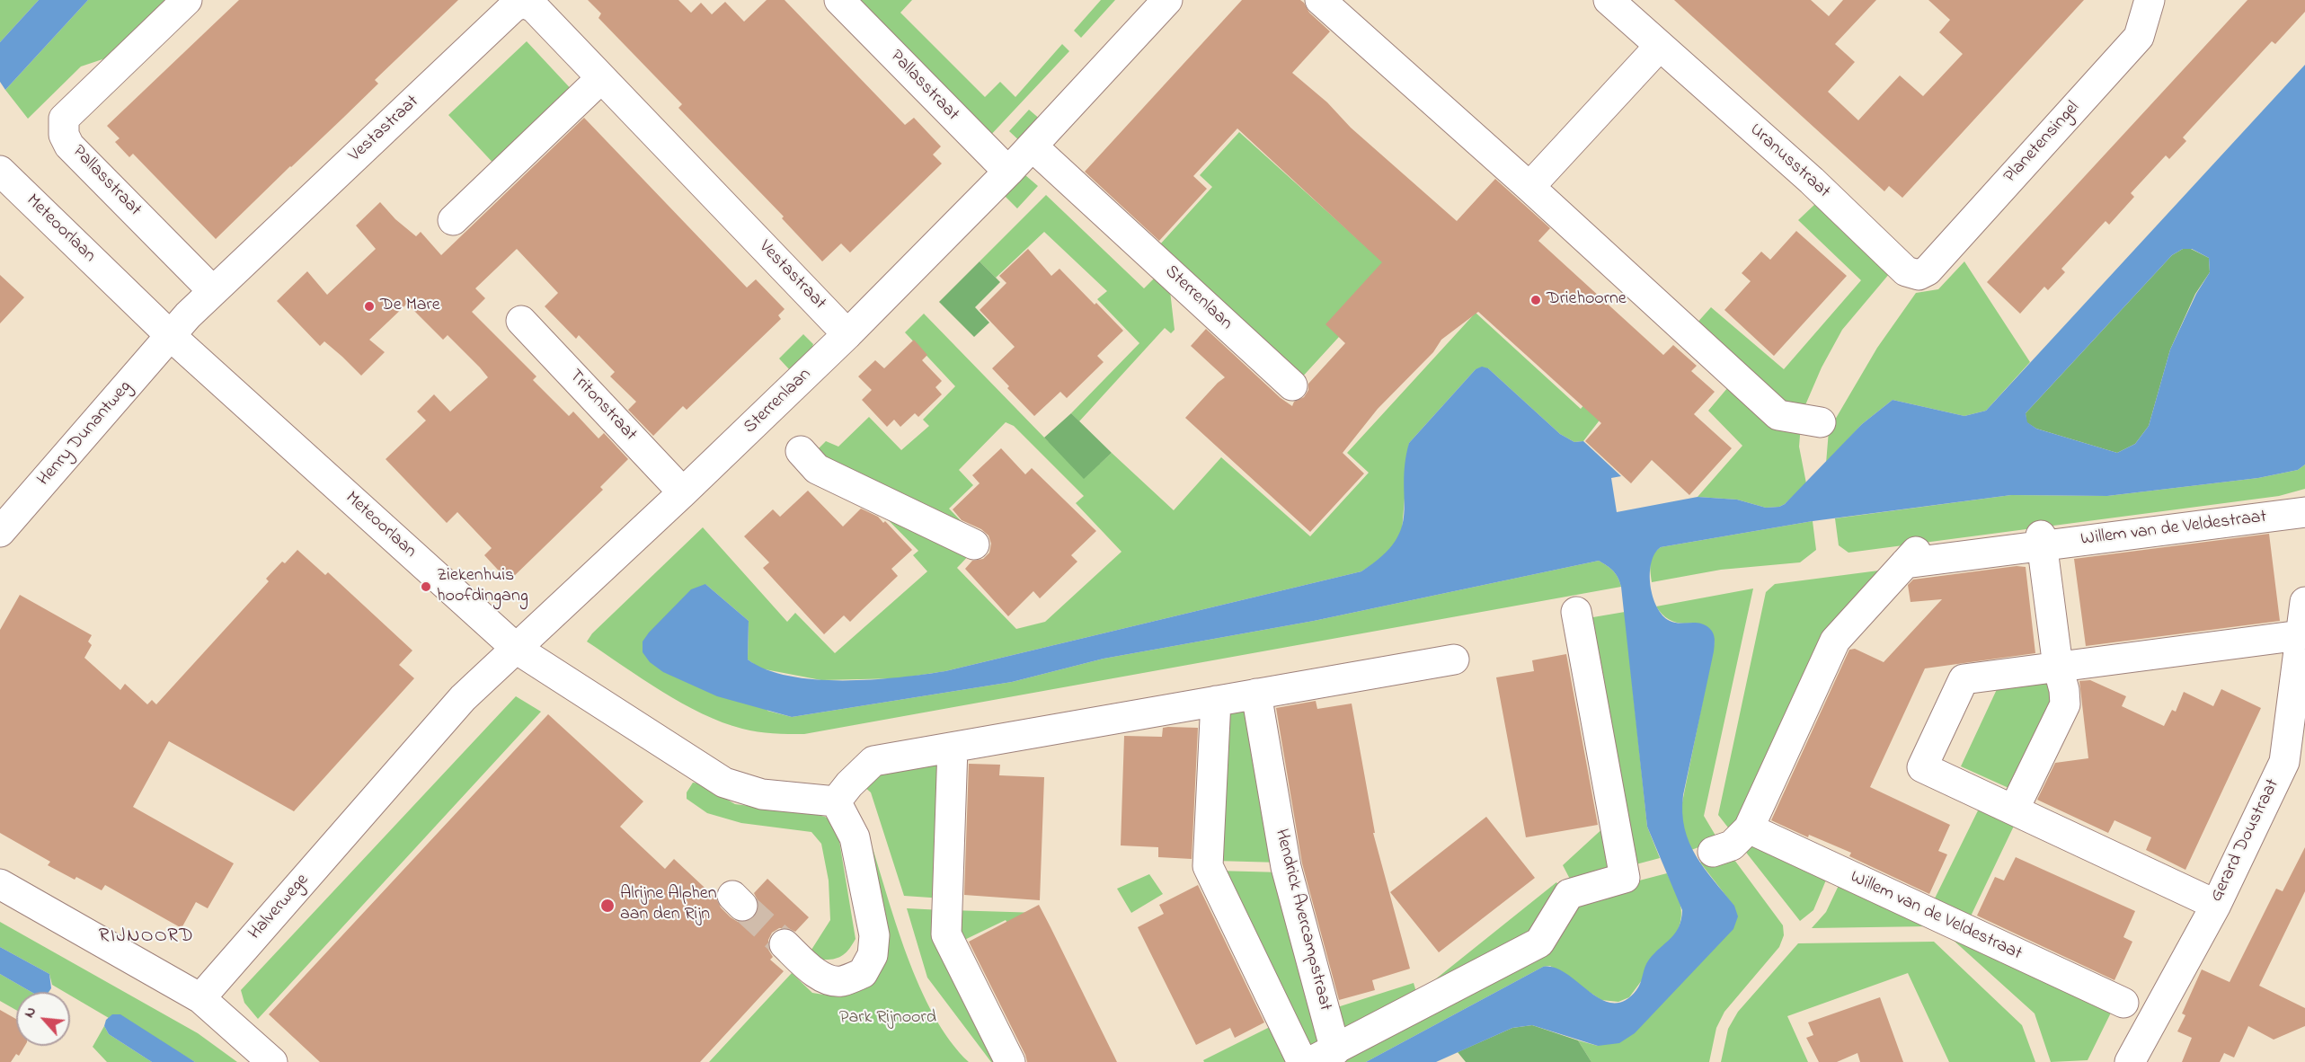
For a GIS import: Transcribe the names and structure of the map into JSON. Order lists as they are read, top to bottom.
{
  "streets": {
    "street": [
      "Pallasstraat",
      "Vestastraat",
      "Planetensingel",
      "Uranusstraat",
      "Meteoorlaan",
      "Sterrenlaan",
      "Tritonstraat",
      "Henry Dunantweg",
      "Willem van de Veldestraat",
      "Gerard Doustraat",
      "Halverwege",
      "Hendrick Avercampstraat"
    ]
  },
  "crossings": [
    ["Pallasstraat", "Vestastraat"],
    ["Pallasstraat", "Sterrenlaan"],
    ["Vestastraat", "Meteoorlaan"],
    ["Vestastraat", "Sterrenlaan"],
    ["Vestastraat", "Henry Dunantweg"],
    ["Planetensingel", "Uranusstraat"],
    ["Meteoorlaan", "Sterrenlaan"],
    ["Meteoorlaan", "Henry Dunantweg"],
    ["Meteoorlaan", "Halverwege"],
    ["Sterrenlaan", "Tritonstraat"],
    ["Sterrenlaan", "Halverwege"]
  ],
  "districts": ["RIJNOORD"],
  "parks": ["Park Rijnoord"],
  "places": [
    "Driehoorne",
    "De Mare",
    "Ziekenhuis hoofdingang",
    "Alrijne Alphen aan den Rijn"
  ],
  "north": "top left"
}
